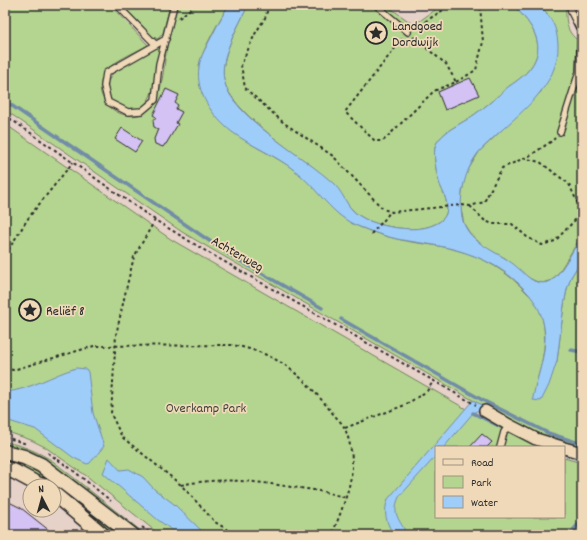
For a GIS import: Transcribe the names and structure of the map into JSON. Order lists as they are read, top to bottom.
{
  "streets": {
    "path": ["Achterweg"]
  },
  "parks": ["Overkamp Park"],
  "places": {
    "place": ["Landgoed Dordwijk", "Reliëf 8"]
  },
  "legend": ["Road", "Park", "Water"],
  "north": "top"
}
